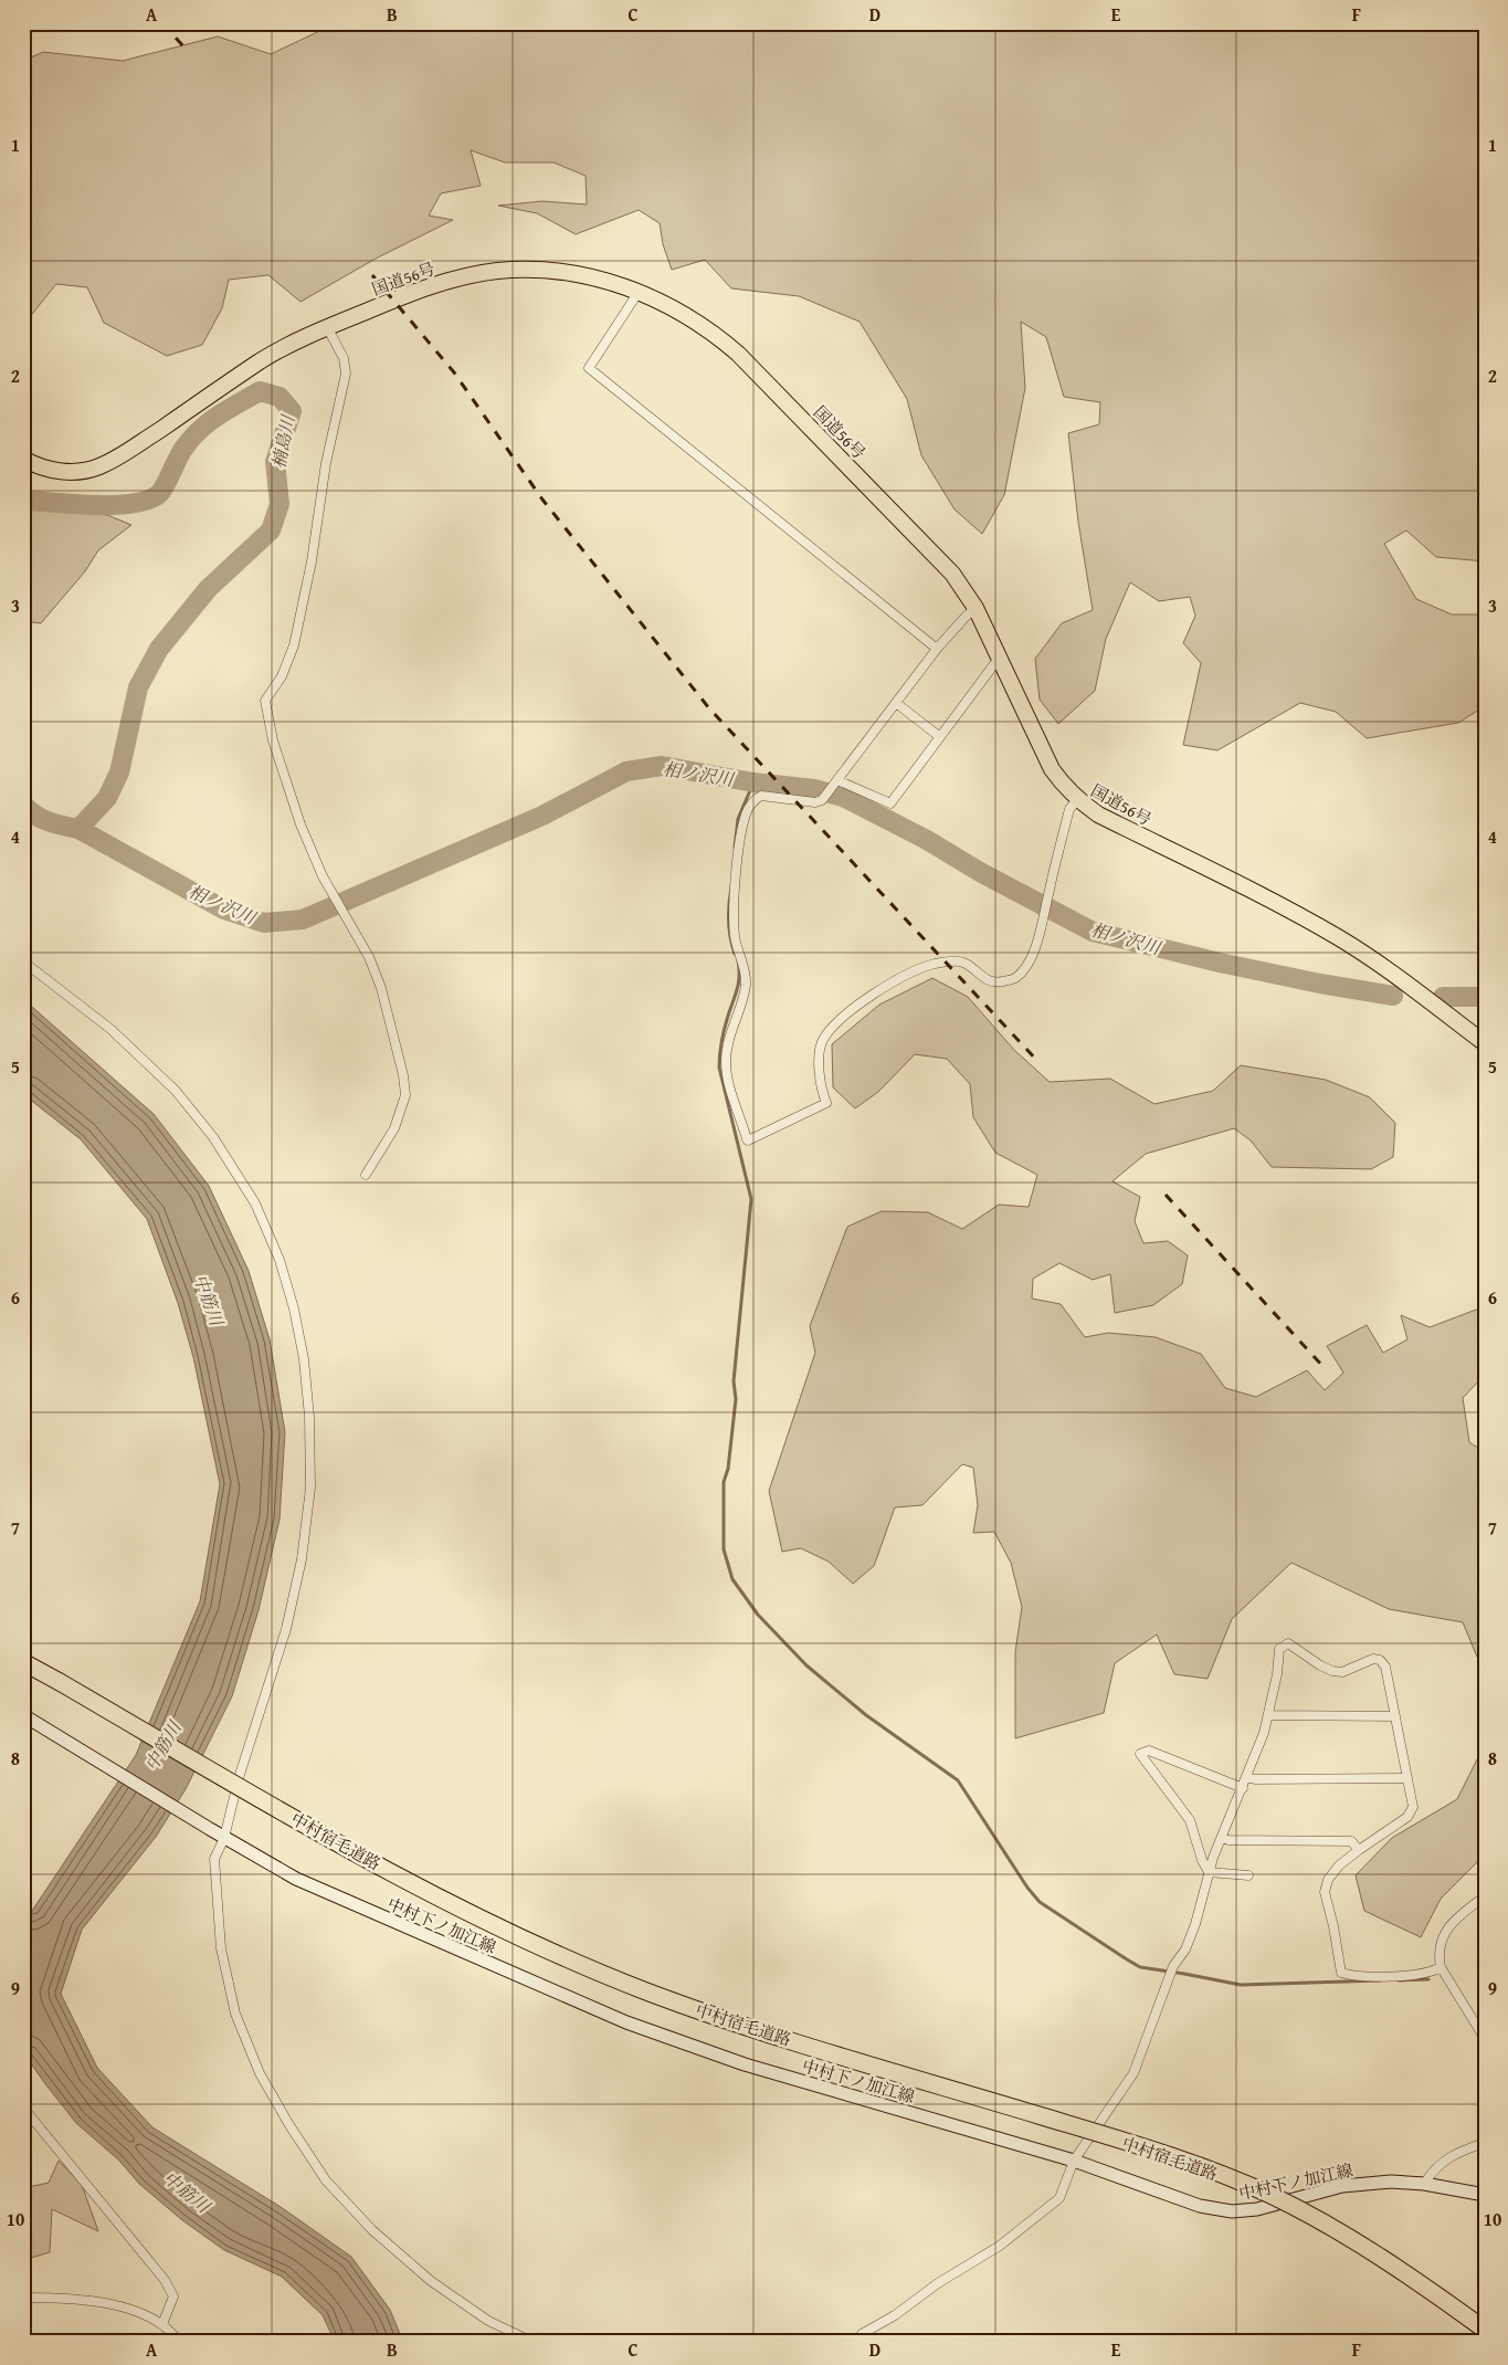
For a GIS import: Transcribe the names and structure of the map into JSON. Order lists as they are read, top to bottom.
{
  "streets": {
    "highway": ["国道56号", "中村宿毛道路"],
    "main road": ["中村下ノ加江線"]
  },
  "water": ["楠島川", "相ノ沢川", "中筋川"],
  "grid": {
    "columns": [
      "A",
      "B",
      "C",
      "D",
      "E",
      "F"
    ],
    "rows": [
      "1",
      "2",
      "3",
      "4",
      "5",
      "6",
      "7",
      "8",
      "9",
      "10"
    ]
  }
}
